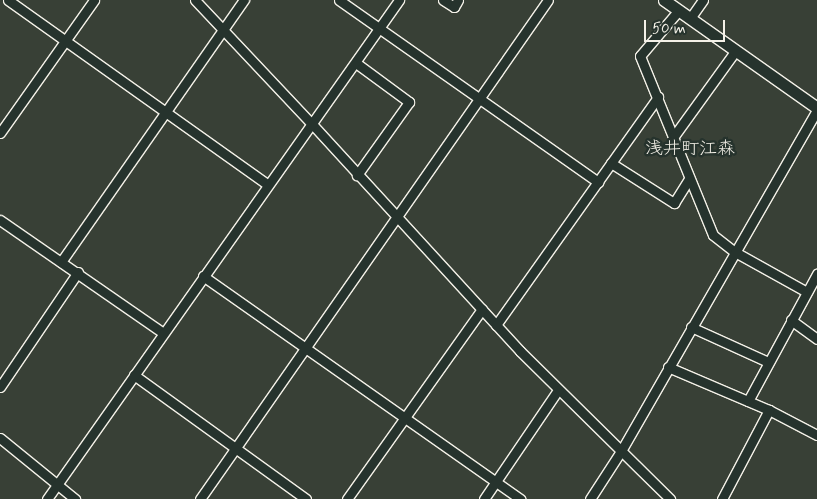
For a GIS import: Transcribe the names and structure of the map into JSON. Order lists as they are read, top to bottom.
{
  "districts": ["浅井町江森"],
  "scale_bar": "50 m"
}
